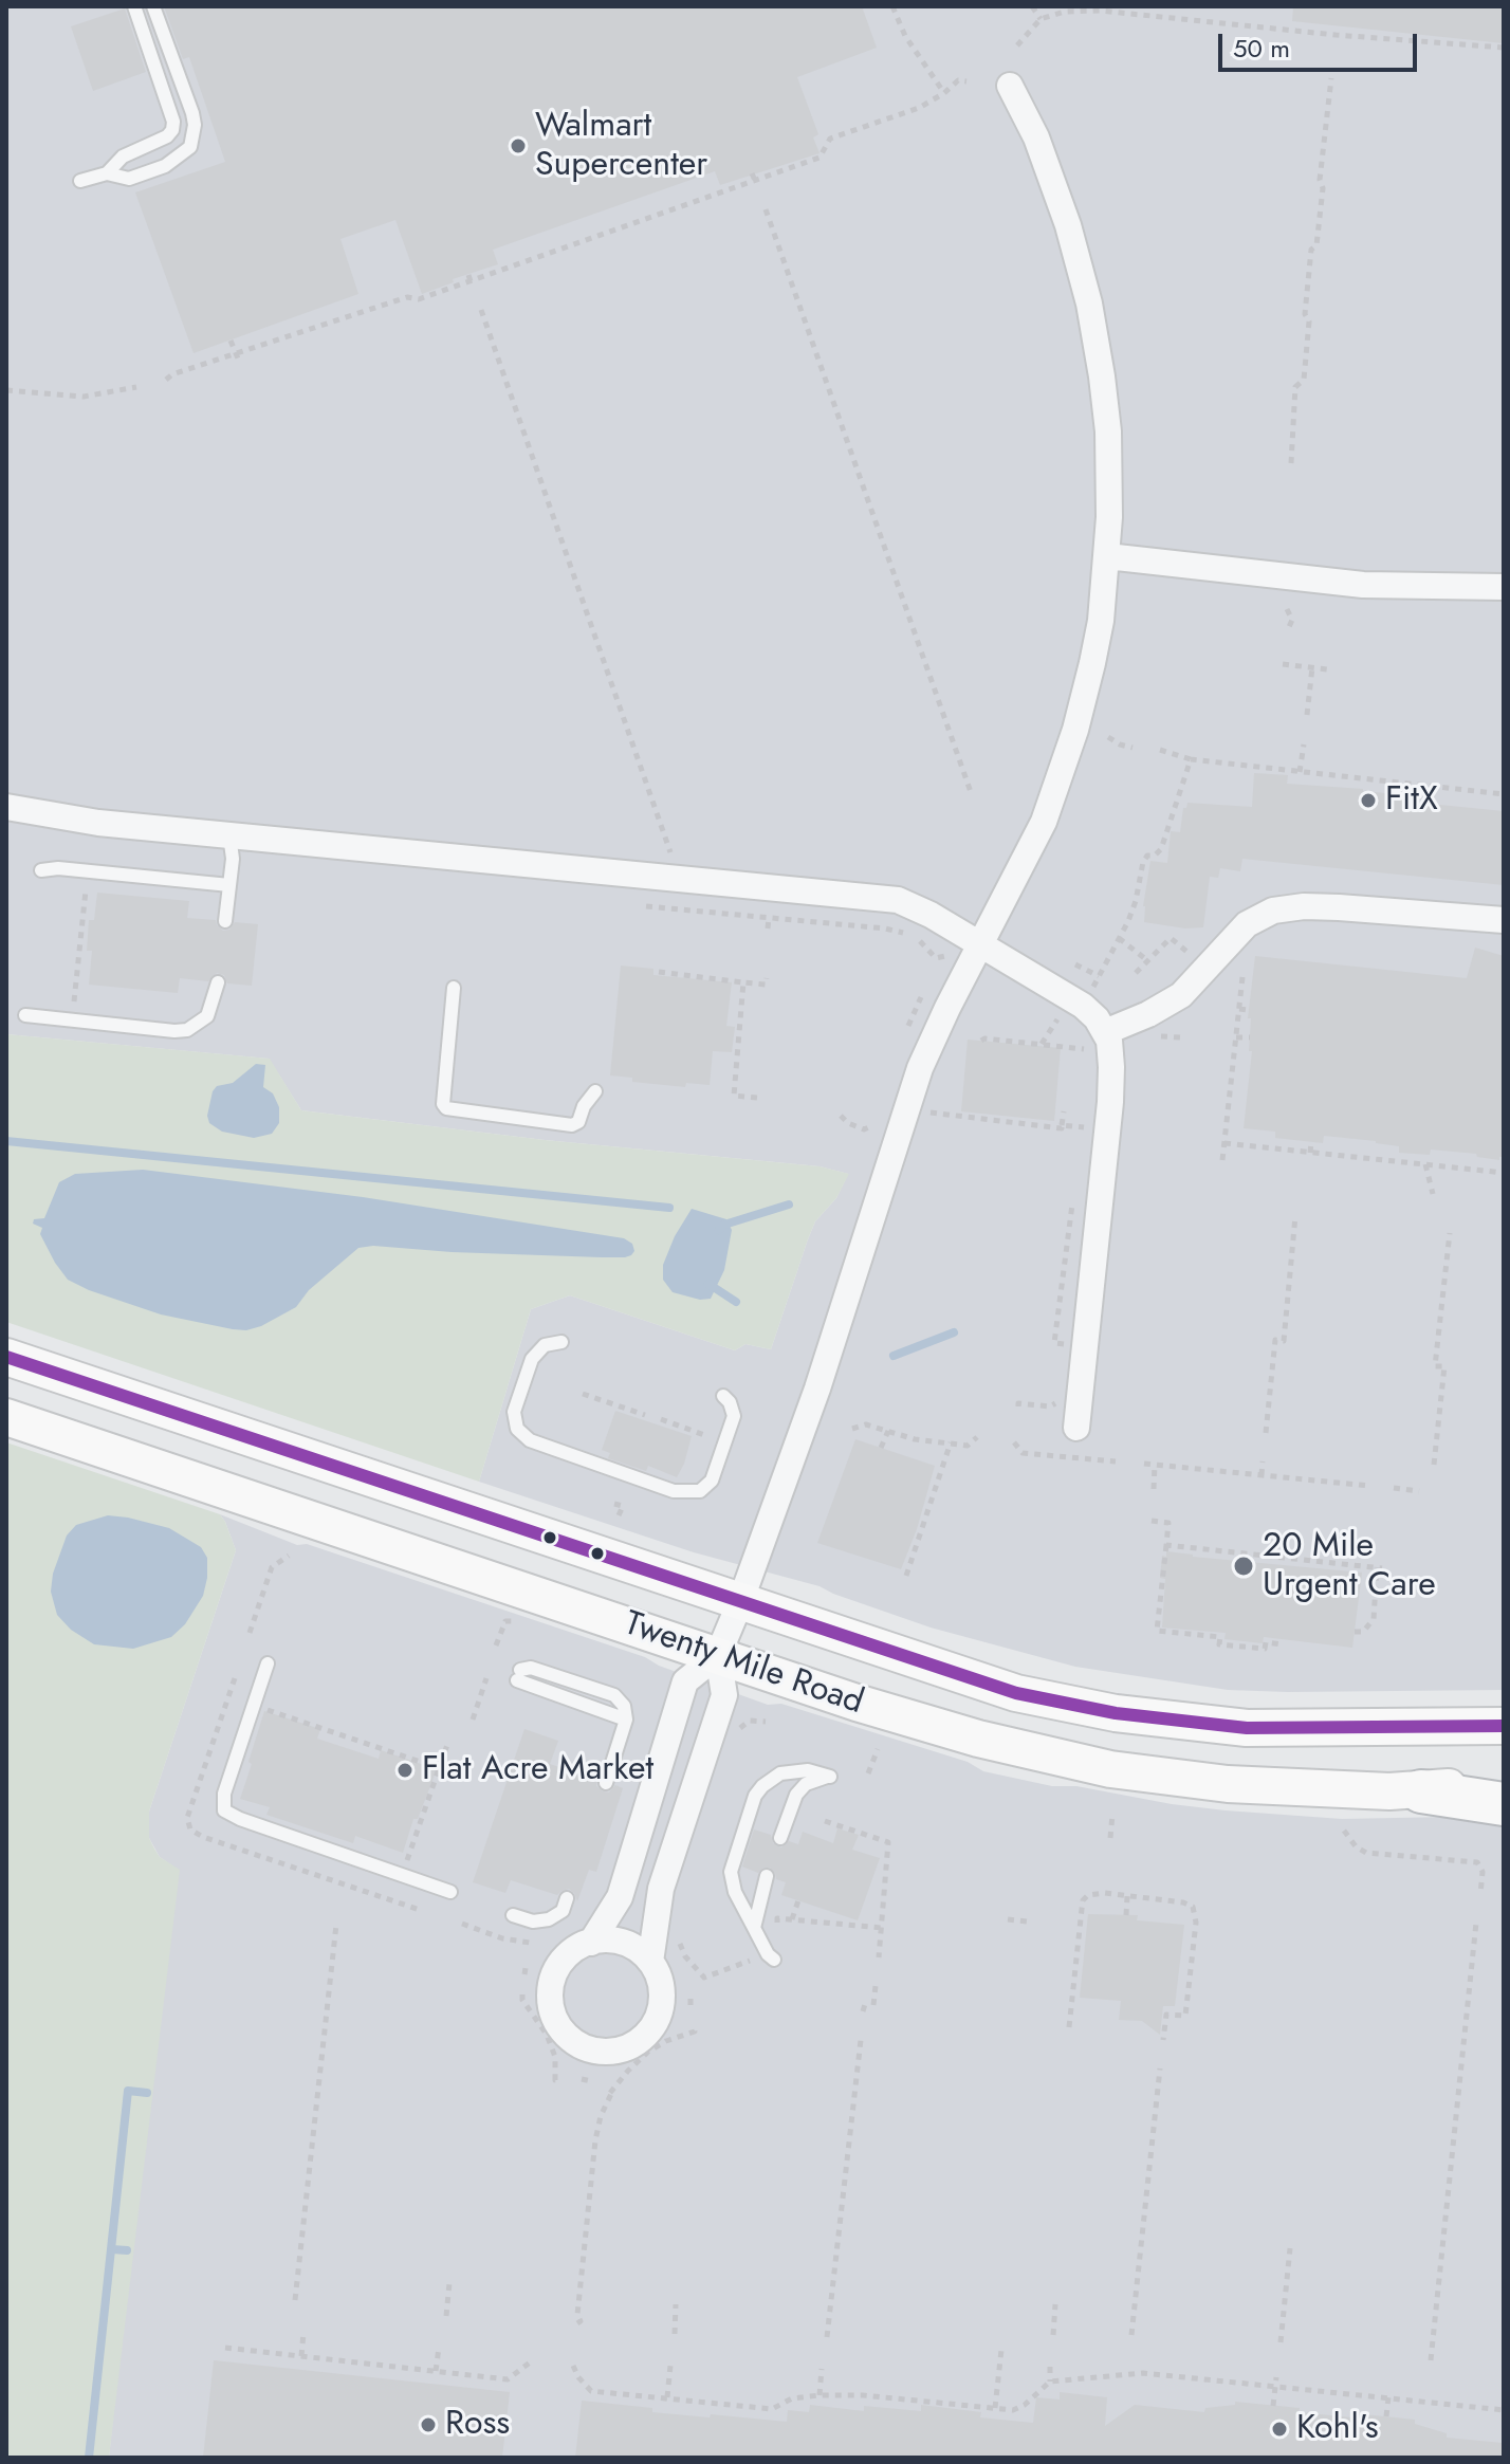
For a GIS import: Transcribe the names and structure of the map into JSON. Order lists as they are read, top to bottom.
{
  "streets": {
    "main road": ["Twenty Mile Road"]
  },
  "places": [
    "Walmart Supercenter",
    "FitX",
    "20 Mile Urgent Care",
    "Flat Acre Market",
    "Ross",
    "Kohl's"
  ],
  "scale_bar": "50 m"
}
